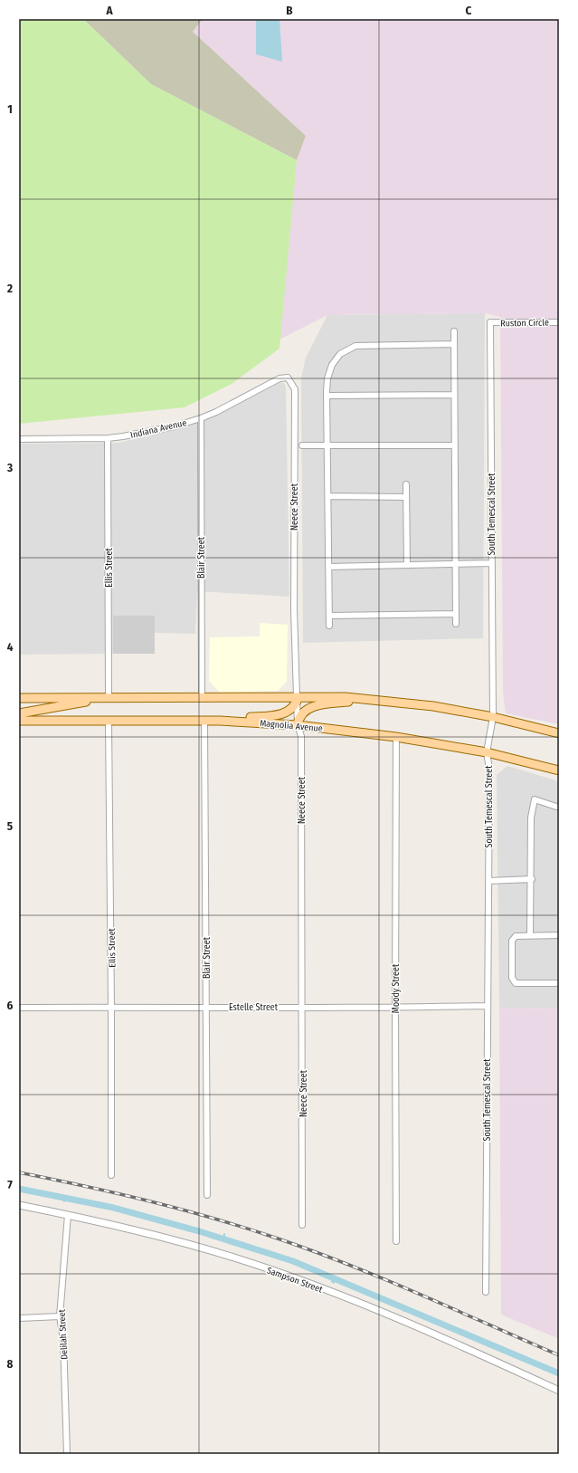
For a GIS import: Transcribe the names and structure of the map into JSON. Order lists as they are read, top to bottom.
{
  "streets": {
    "main road": ["Magnolia Avenue"],
    "street": [
      "Ruston Circle",
      "Indiana Avenue",
      "Neece Street",
      "South Temescal Street",
      "Blair Street",
      "Ellis Street",
      "Moody Street",
      "Estelle Street",
      "Sampson Street",
      "Delilah Street"
    ]
  },
  "crossings": [
    ["Ruston Circle", "South Temescal Street"],
    ["Indiana Avenue", "Neece Street"],
    ["Indiana Avenue", "Blair Street"],
    ["Indiana Avenue", "Ellis Street"],
    ["Neece Street", "Magnolia Avenue"],
    ["Neece Street", "Estelle Street"],
    ["South Temescal Street", "Magnolia Avenue"],
    ["South Temescal Street", "Estelle Street"],
    ["Blair Street", "Magnolia Avenue"],
    ["Blair Street", "Estelle Street"],
    ["Ellis Street", "Magnolia Avenue"],
    ["Ellis Street", "Estelle Street"],
    ["Magnolia Avenue", "Moody Street"],
    ["Moody Street", "Estelle Street"],
    ["Sampson Street", "Delilah Street"]
  ],
  "grid": {
    "columns": ["A", "B", "C"],
    "rows": [
      "1",
      "2",
      "3",
      "4",
      "5",
      "6",
      "7",
      "8"
    ]
  }
}
